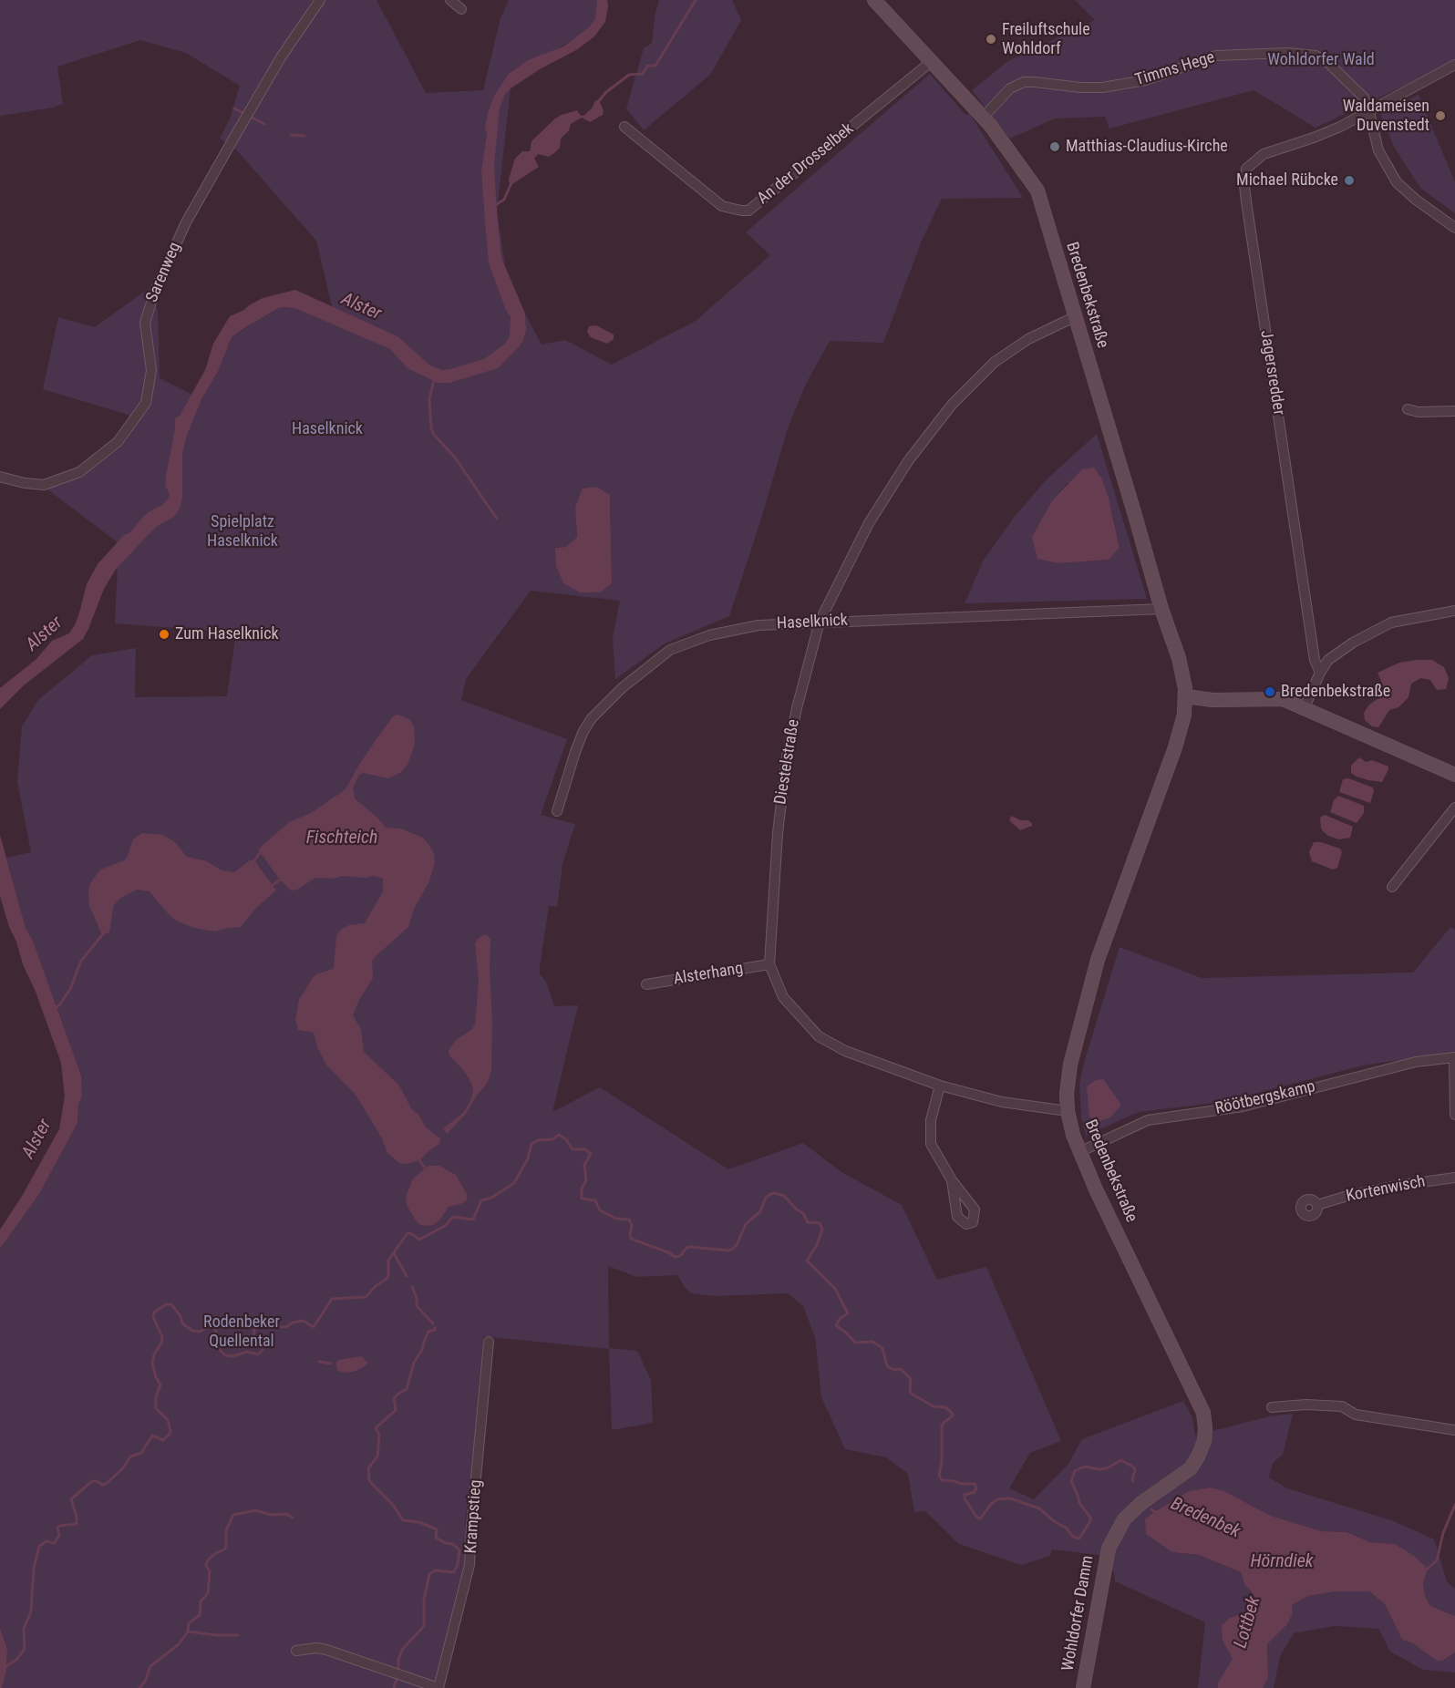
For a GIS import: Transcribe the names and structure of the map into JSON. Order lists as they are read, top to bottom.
{
  "streets": {
    "street": [
      "Timms Hege",
      "An der Drosselbek",
      "Sarenweg",
      "Bredenbekstraße",
      "Jagersredder",
      "Haselknick",
      "Diestelstraße",
      "Alsterhang",
      "Röötbergskamp",
      "Kortenwisch",
      "Krampstieg",
      "Wohldorfer Damm"
    ]
  },
  "crossings": [
    ["Timms Hege", "Bredenbekstraße"],
    ["Timms Hege", "Jagersredder"],
    ["An der Drosselbek", "Bredenbekstraße"],
    ["Bredenbekstraße", "Haselknick"],
    ["Bredenbekstraße", "Diestelstraße"],
    ["Bredenbekstraße", "Röötbergskamp"],
    ["Bredenbekstraße", "Wohldorfer Damm"],
    ["Haselknick", "Diestelstraße"],
    ["Diestelstraße", "Alsterhang"]
  ],
  "water": [
    "Alster",
    "Fischteich",
    "Bredenbek",
    "Hörndiek",
    "Lottbek"
  ],
  "parks": [
    "Wohldorfer Wald",
    "Haselknick",
    "Spielplatz Haselknick",
    "Rodenbeker Quellental"
  ],
  "places": [
    "Freiluftschule Wohldorf",
    "Waldameisen Duvenstedt",
    "Matthias-Claudius-Kirche",
    "Michael Rübcke",
    "Zum Haselknick",
    "Bredenbekstraße"
  ]
}
